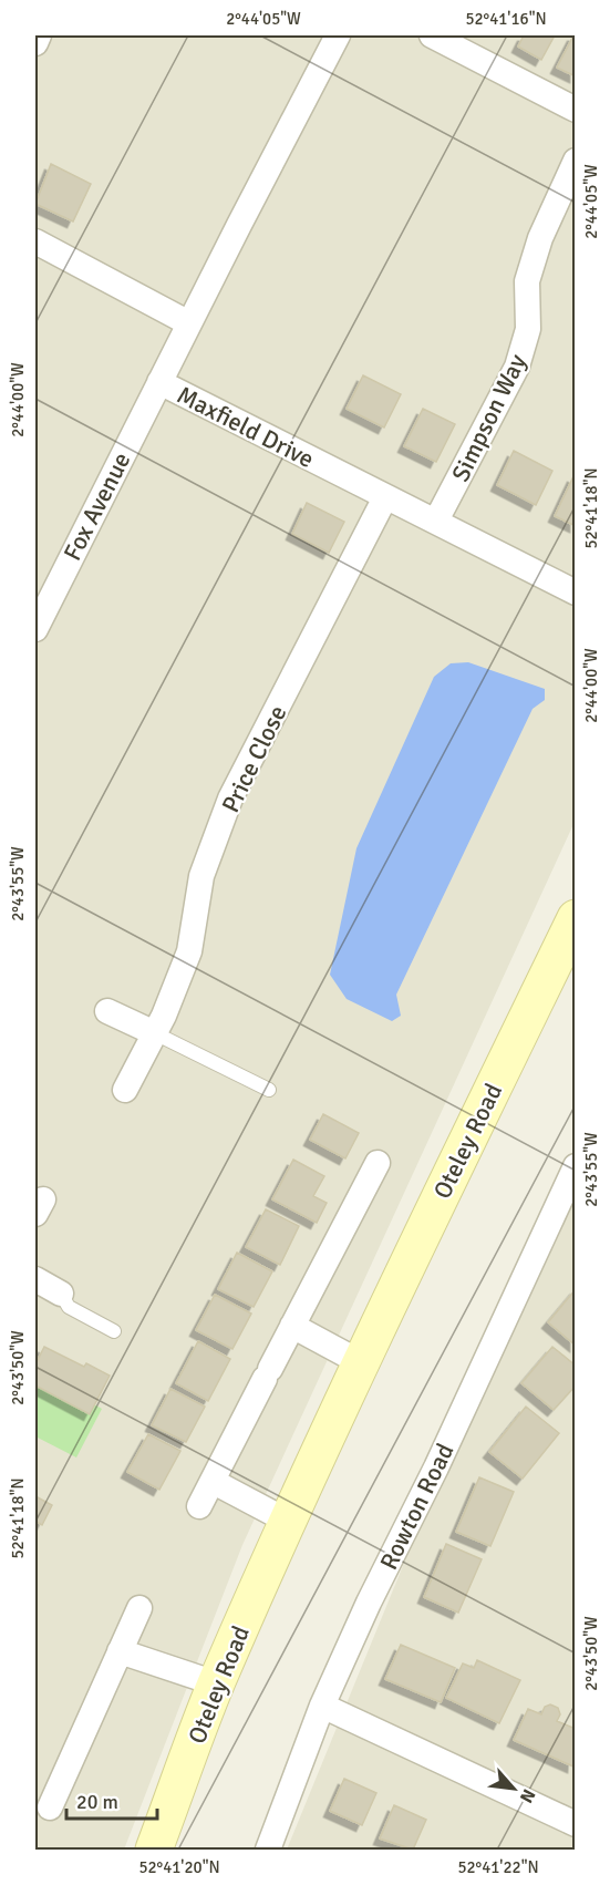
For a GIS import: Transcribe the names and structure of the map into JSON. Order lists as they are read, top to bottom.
{
  "streets": {
    "main road": ["Oteley Road"],
    "street": [
      "Simpson Way",
      "Maxfield Drive",
      "Fox Avenue",
      "Price Close",
      "Rowton Road"
    ]
  },
  "crossings": [
    ["Simpson Way", "Maxfield Drive"],
    ["Maxfield Drive", "Fox Avenue"],
    ["Maxfield Drive", "Price Close"]
  ],
  "scale_bar": "20 m",
  "north": "bottom right",
  "coordinates": [
    "2°44'05\"W",
    "52°41'16\"N",
    "2°44'00\"W",
    "52°41'18\"N",
    "2°43'55\"W",
    "2°43'50\"W",
    "52°41'20\"N",
    "52°41'22\"N"
  ]
}
